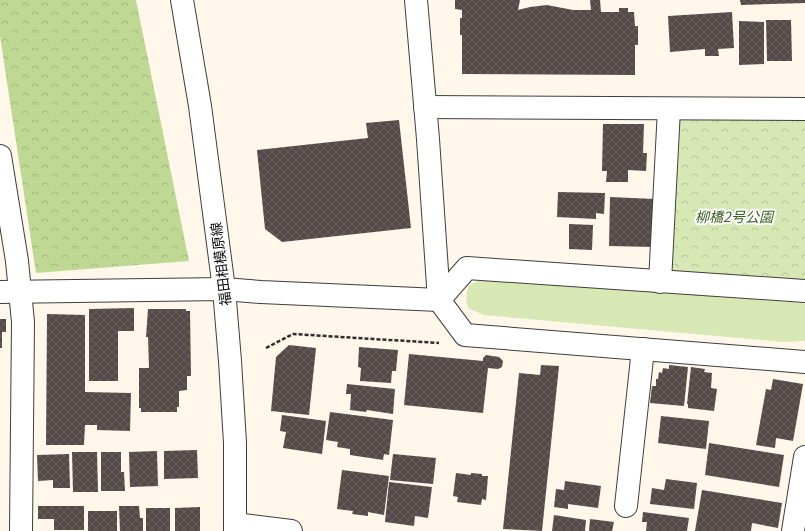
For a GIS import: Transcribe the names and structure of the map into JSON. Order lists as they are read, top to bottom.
{
  "streets": {
    "street": ["福田相模原線"]
  },
  "parks": ["柳橋2号公園"]
}
